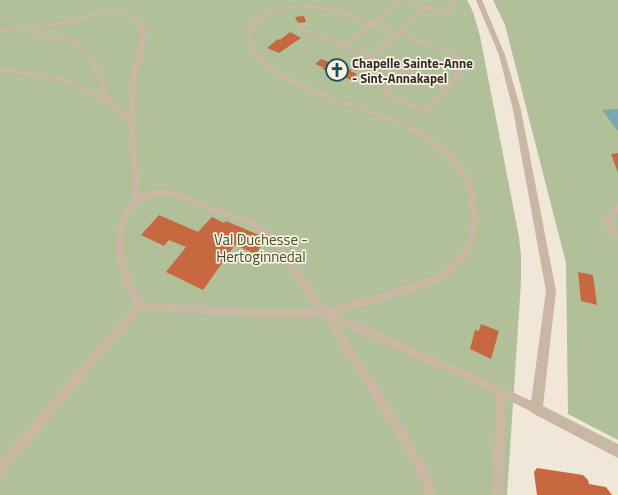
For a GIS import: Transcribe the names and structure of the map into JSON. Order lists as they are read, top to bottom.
{
  "parks": ["Val Duchesse - Hertoginnedal"],
  "places": {
    "church": ["Chapelle Sainte-Anne - Sint-Annakapel"]
  }
}
